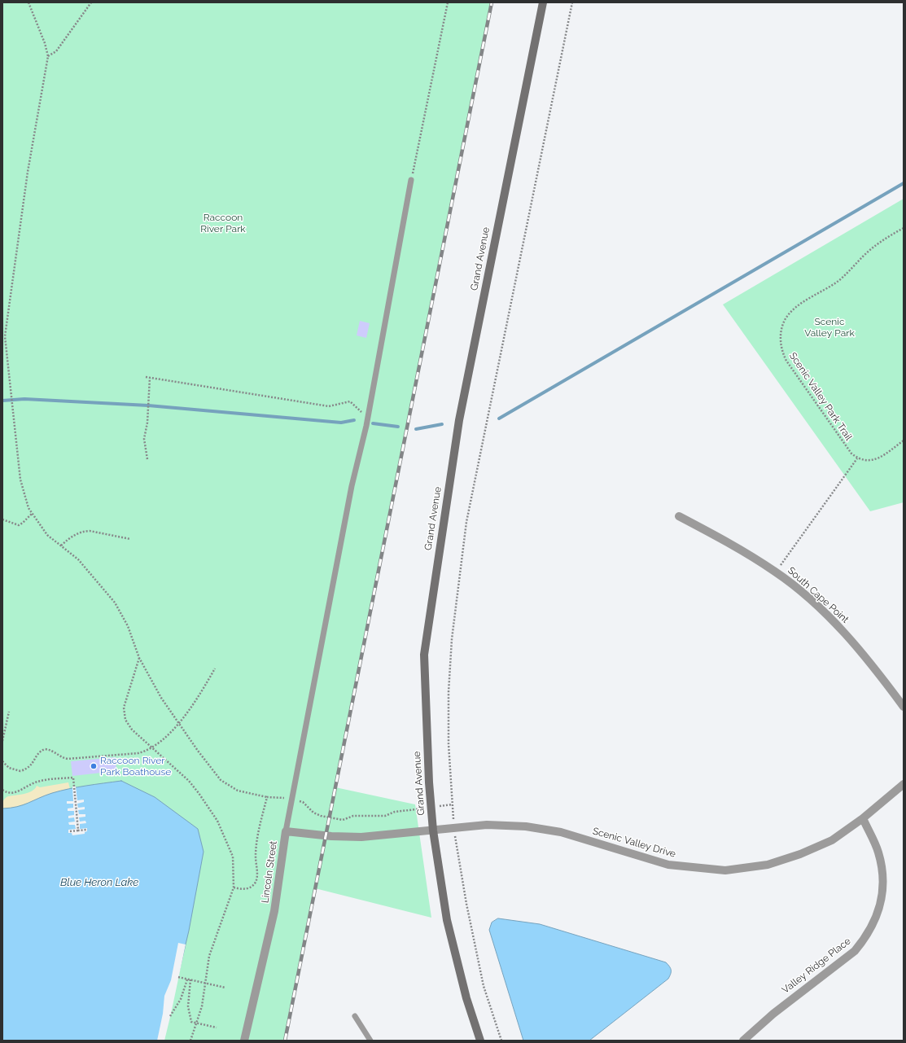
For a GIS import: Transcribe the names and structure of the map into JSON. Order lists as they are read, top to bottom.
{
  "streets": {
    "main road": ["Grand Avenue"],
    "street": [
      "South Cape Point",
      "Scenic Valley Drive",
      "Lincoln Street",
      "Valley Ridge Place"
    ],
    "path": ["Scenic Valley Park Trail"]
  },
  "crossings": [
    ["Grand Avenue", "Scenic Valley Drive"],
    ["Grand Avenue", "Lincoln Street"],
    ["Scenic Valley Drive", "Lincoln Street"],
    ["Scenic Valley Drive", "Valley Ridge Place"]
  ],
  "water": ["Blue Heron Lake"],
  "parks": ["Raccoon River Park", "Scenic Valley Park"],
  "places": ["Raccoon River Park Boathouse"]
}
